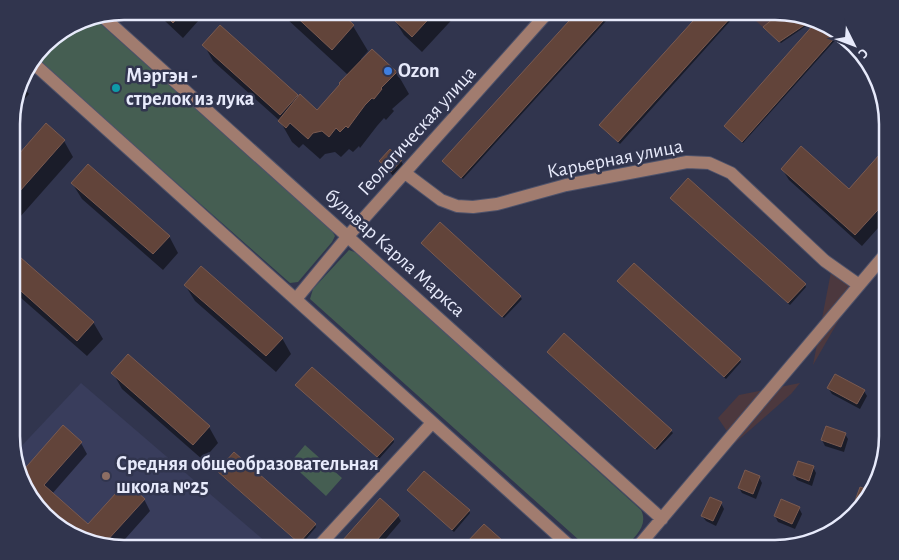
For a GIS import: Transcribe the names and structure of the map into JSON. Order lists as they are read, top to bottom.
{
  "streets": {
    "street": ["Геологическая улица", "Карьерная улица", "бульвар Карла Маркса"]
  },
  "crossings": [
    ["Геологическая улица", "Карьерная улица"],
    ["Геологическая улица", "бульвар Карла Маркса"]
  ],
  "places": ["Ozon", "Мэргэн - стрелок из лука", "Средняя общеобразовательная школа №25"],
  "north": "bottom right"
}
